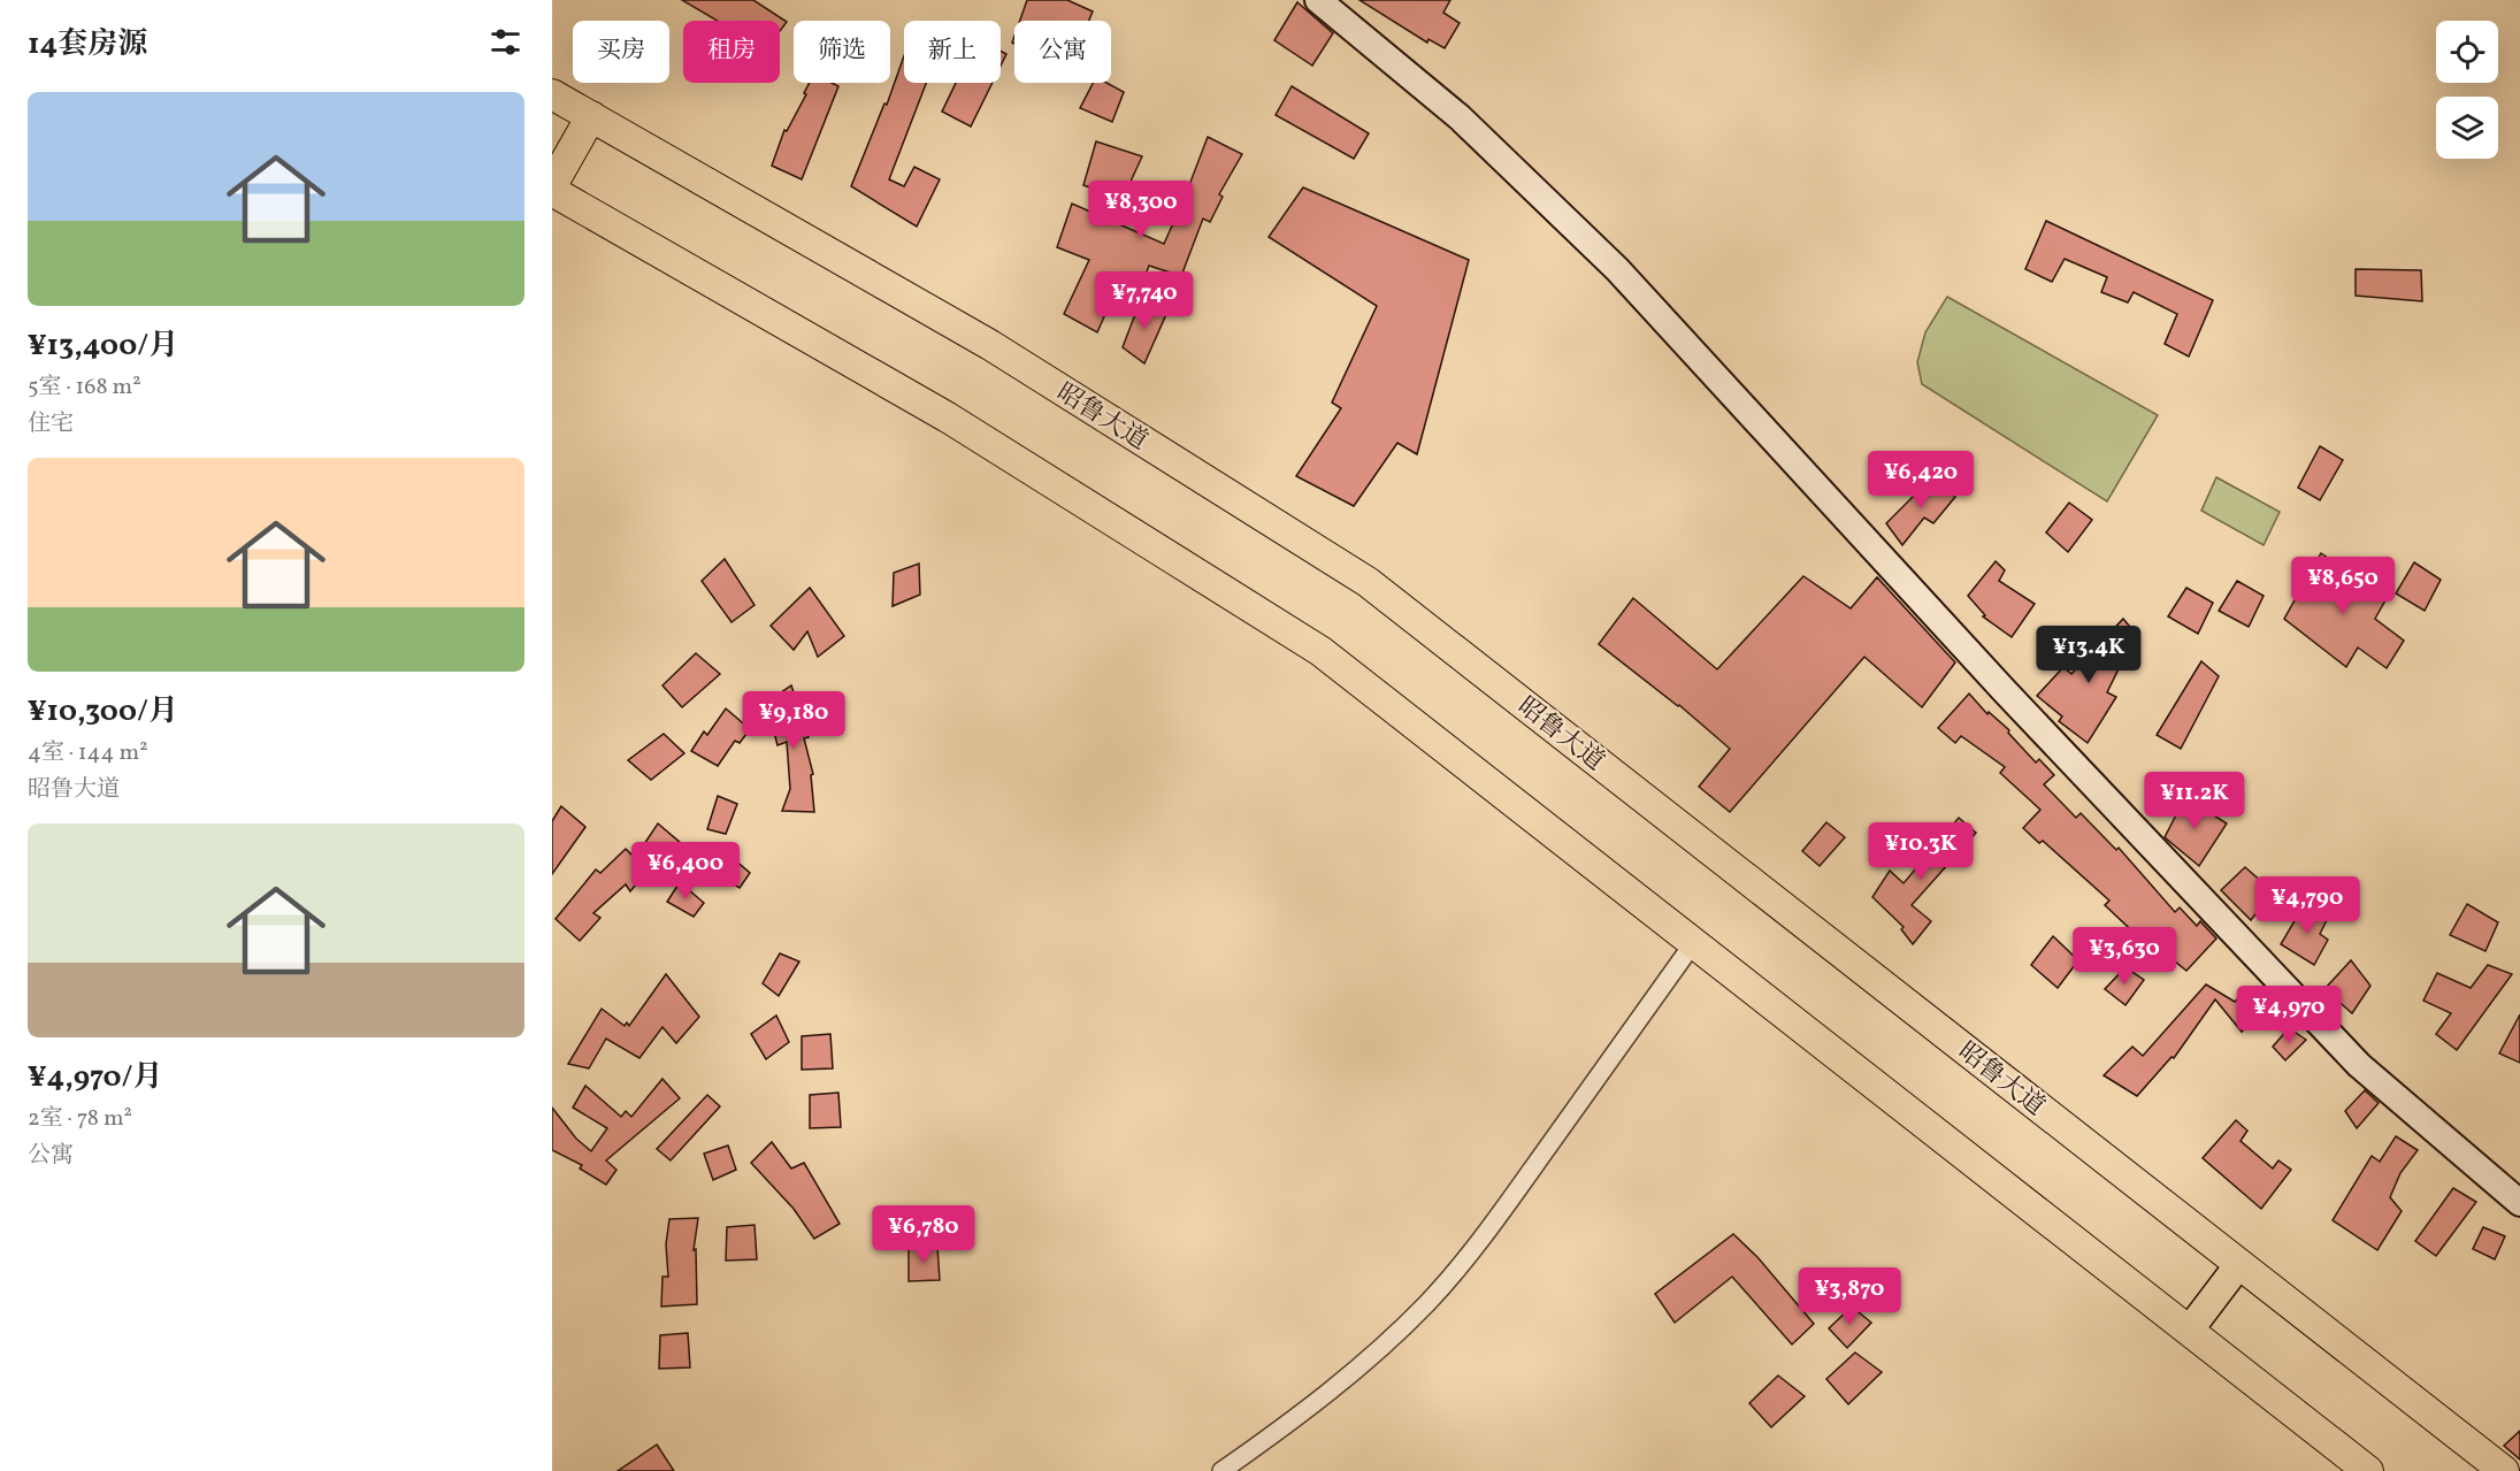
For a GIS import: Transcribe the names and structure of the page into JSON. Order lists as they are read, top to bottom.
{
  "streets": {
    "highway": ["昭鲁大道"]
  },
  "page": {
    "heading": "14套房源",
    "chip": [
      "买房",
      "租房",
      "筛选",
      "新上",
      "公寓"
    ],
    "list": [
      {
        "name": "¥13,400/月",
        "note": "5室 · 168 m² · 住宅"
      },
      {
        "name": "¥10,300/月",
        "note": "4室 · 144 m² · 昭鲁大道"
      },
      {
        "name": "¥4,970/月",
        "note": "2室 · 78 m² · 公寓"
      }
    ],
    "price": [
      "¥8,300",
      "¥7,740",
      "¥6,420",
      "¥8,650",
      "¥13.4K",
      "¥9,180",
      "¥11.2K",
      "¥10.3K",
      "¥6,400",
      "¥4,790",
      "¥3,630",
      "¥4,970",
      "¥6,780",
      "¥3,870"
    ]
  }
}
